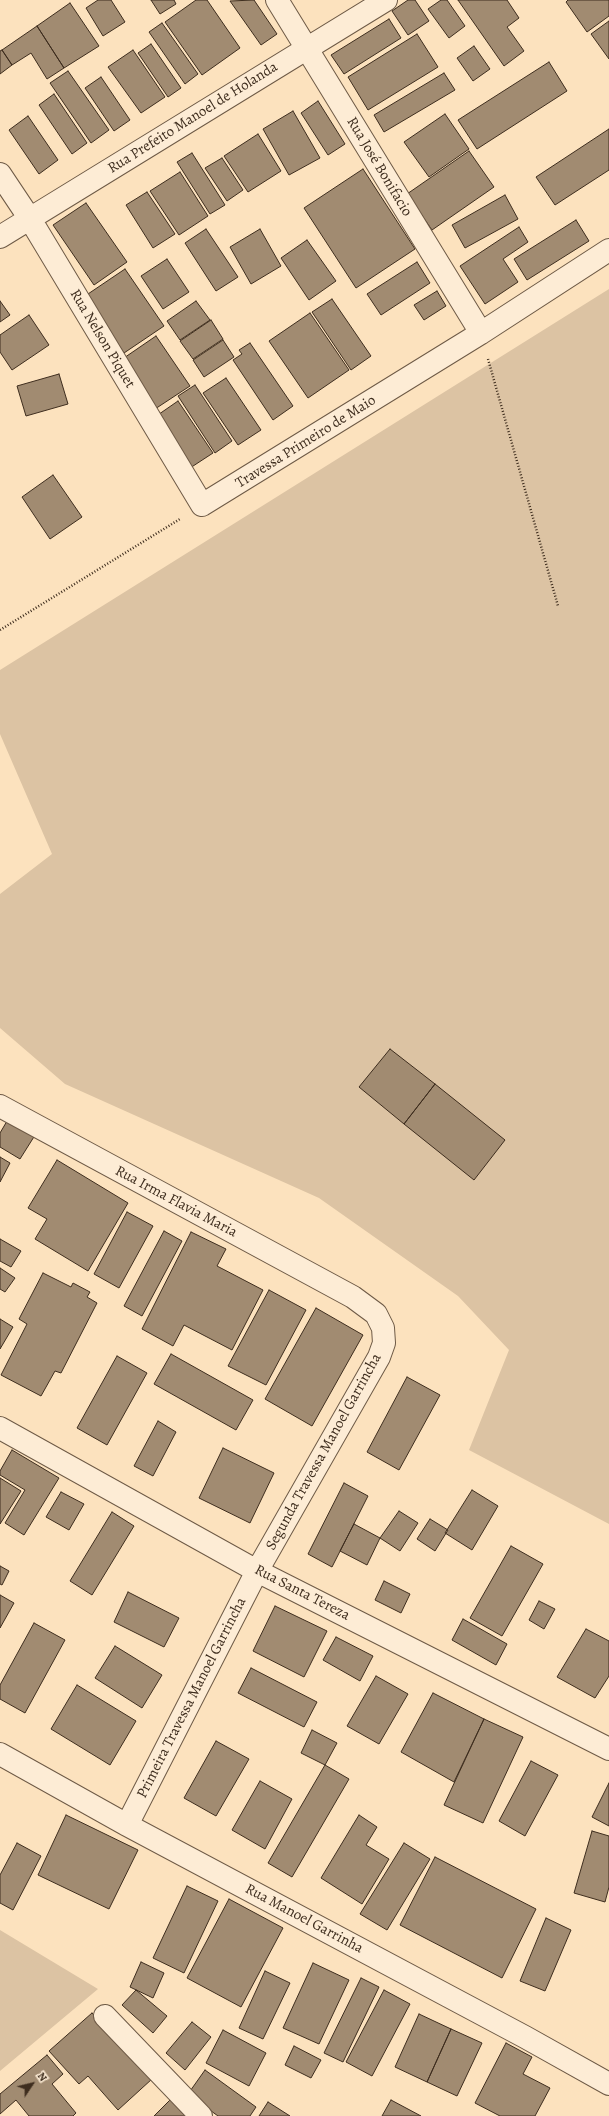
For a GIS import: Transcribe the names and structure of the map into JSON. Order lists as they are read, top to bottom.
{
  "streets": {
    "street": [
      "Rua Prefeito Manoel de Holanda",
      "Rua José Bonifacio",
      "Rua Nelson Piquet",
      "Travessa Primeiro de Maio",
      "Rua Irma Flavia Maria",
      "Segunda Travessa Manoel Garrincha",
      "Rua Santa Tereza",
      "Primeira Travessa Manoel Garrincha",
      "Rua Manoel Garrinha"
    ]
  },
  "crossings": [
    ["Rua Prefeito Manoel de Holanda", "Rua José Bonifacio"],
    ["Rua Prefeito Manoel de Holanda", "Rua Nelson Piquet"],
    ["Rua José Bonifacio", "Travessa Primeiro de Maio"],
    ["Rua Nelson Piquet", "Travessa Primeiro de Maio"],
    ["Rua Irma Flavia Maria", "Segunda Travessa Manoel Garrincha"],
    ["Segunda Travessa Manoel Garrincha", "Rua Santa Tereza"],
    ["Segunda Travessa Manoel Garrincha", "Primeira Travessa Manoel Garrincha"],
    ["Rua Santa Tereza", "Primeira Travessa Manoel Garrincha"],
    ["Primeira Travessa Manoel Garrincha", "Rua Manoel Garrinha"]
  ],
  "north": "top right"
}
